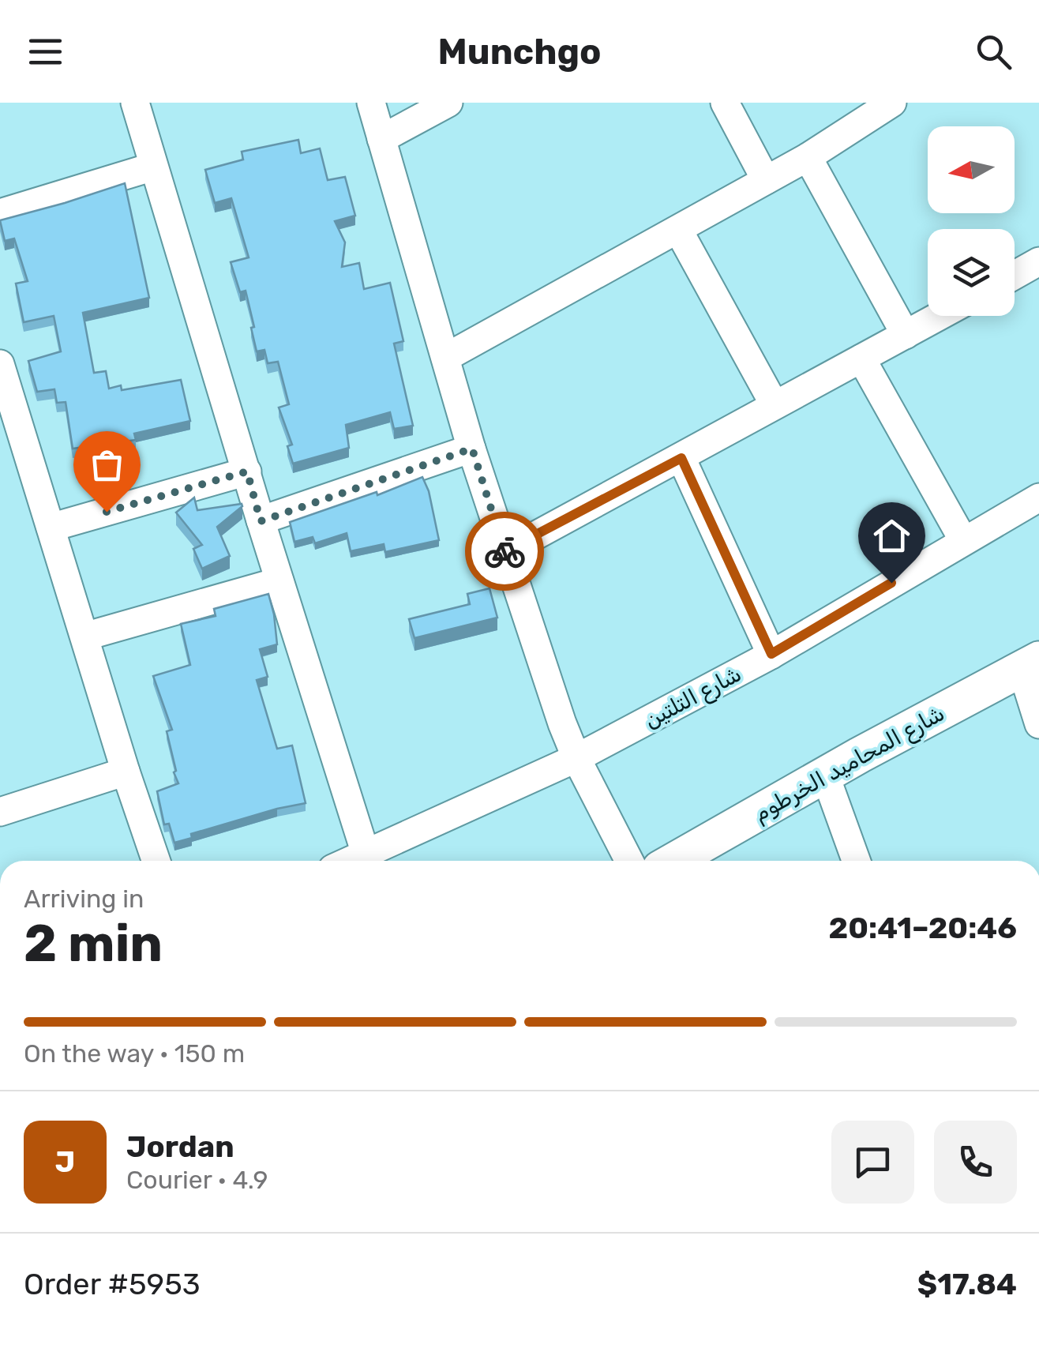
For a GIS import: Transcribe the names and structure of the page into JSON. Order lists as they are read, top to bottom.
{
  "streets": {
    "street": ["شارع التلتين", "شارع المحاميد الخرطوم"]
  },
  "north": "left",
  "page": {
    "header": "Munchgo",
    "heading": ["2 min", "Arriving in", "20:41–20:46"],
    "panel": [
      "Jordan",
      "Courier · 4.9",
      "Order #5953",
      "$17.84"
    ],
    "bar": "On the way · 150 m",
    "round": "J"
  }
}
